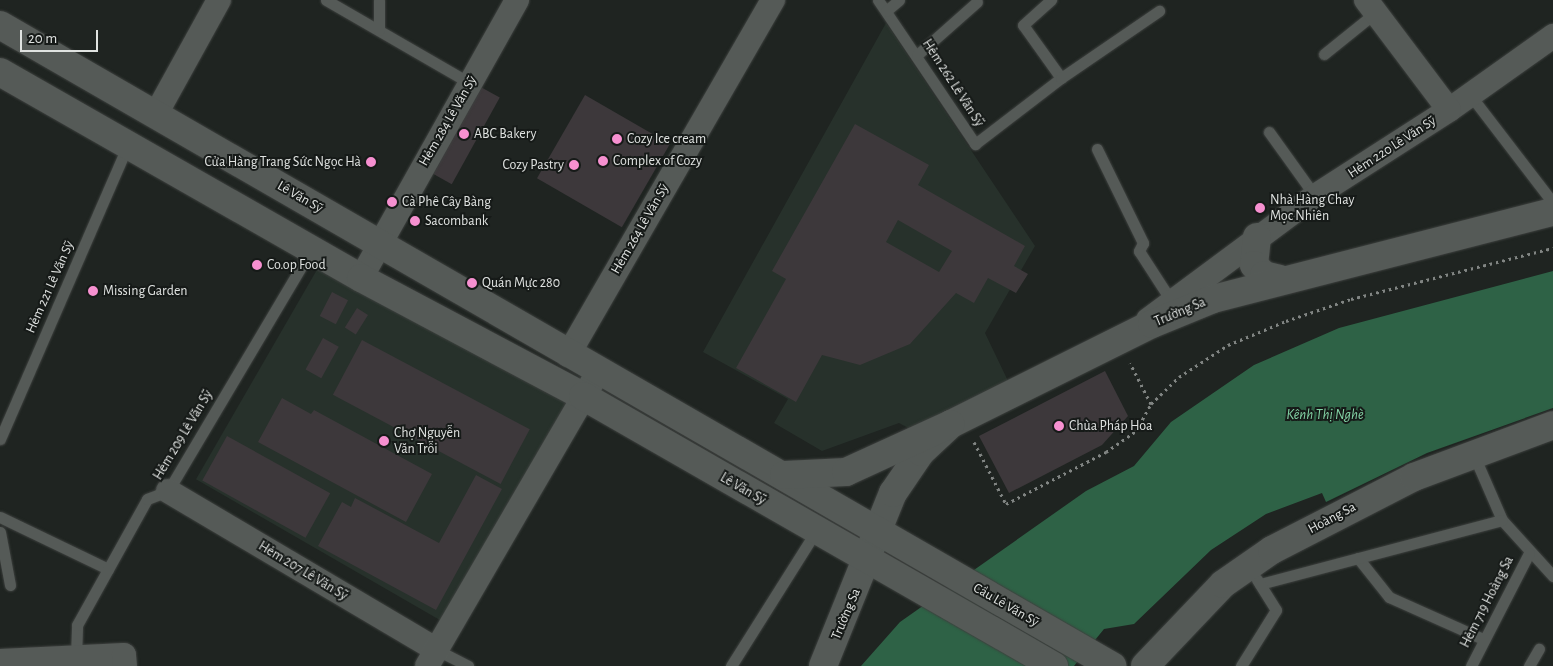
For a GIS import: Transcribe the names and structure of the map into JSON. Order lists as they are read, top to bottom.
{
  "streets": {
    "main road": [
      "Lê Văn Sỹ",
      "Trường Sa",
      "Hoàng Sa",
      "Cầu Lê Văn Sỹ"
    ],
    "street": [
      "Hẻm 284 Lê Văn Sỹ",
      "Hẻm 220 Lê Văn Sỹ",
      "Hẻm 264 Lê Văn Sỹ",
      "Hẻm 207 Lê Văn Sỹ"
    ],
    "lane": [
      "Hẻm 262 Lê Văn Sỹ",
      "Hẻm 221 Lê Văn Sỹ",
      "Hẻm 209 Lê Văn Sỹ",
      "Hẻm 719 Hoàng Sa"
    ]
  },
  "crossings": [
    ["Hẻm 284 Lê Văn Sỹ", "Lê Văn Sỹ"],
    ["Hẻm 220 Lê Văn Sỹ", "Trường Sa"],
    ["Lê Văn Sỹ", "Hẻm 264 Lê Văn Sỹ"],
    ["Lê Văn Sỹ", "Hẻm 221 Lê Văn Sỹ"],
    ["Lê Văn Sỹ", "Trường Sa"],
    ["Lê Văn Sỹ", "Hẻm 209 Lê Văn Sỹ"],
    ["Lê Văn Sỹ", "Cầu Lê Văn Sỹ"],
    ["Hẻm 209 Lê Văn Sỹ", "Hẻm 207 Lê Văn Sỹ"]
  ],
  "water": ["Kênh Thị Nghè"],
  "places": [
    "ABC Bakery",
    "Cozy Ice cream",
    "Complex of Cozy",
    "Cửa Hàng Trang Sức Ngọc Hà",
    "Cozy Pastry",
    "Cà Phê Cây Bàng",
    "Nhà Hàng Chay Mọc Nhiên",
    "Sacombank",
    "Co.op Food",
    "Quán Mực 280",
    "Missing Garden",
    "Chùa Pháp Hoa",
    "Chợ Nguyễn Văn Trỗi"
  ],
  "scale_bar": "20 m"
}
